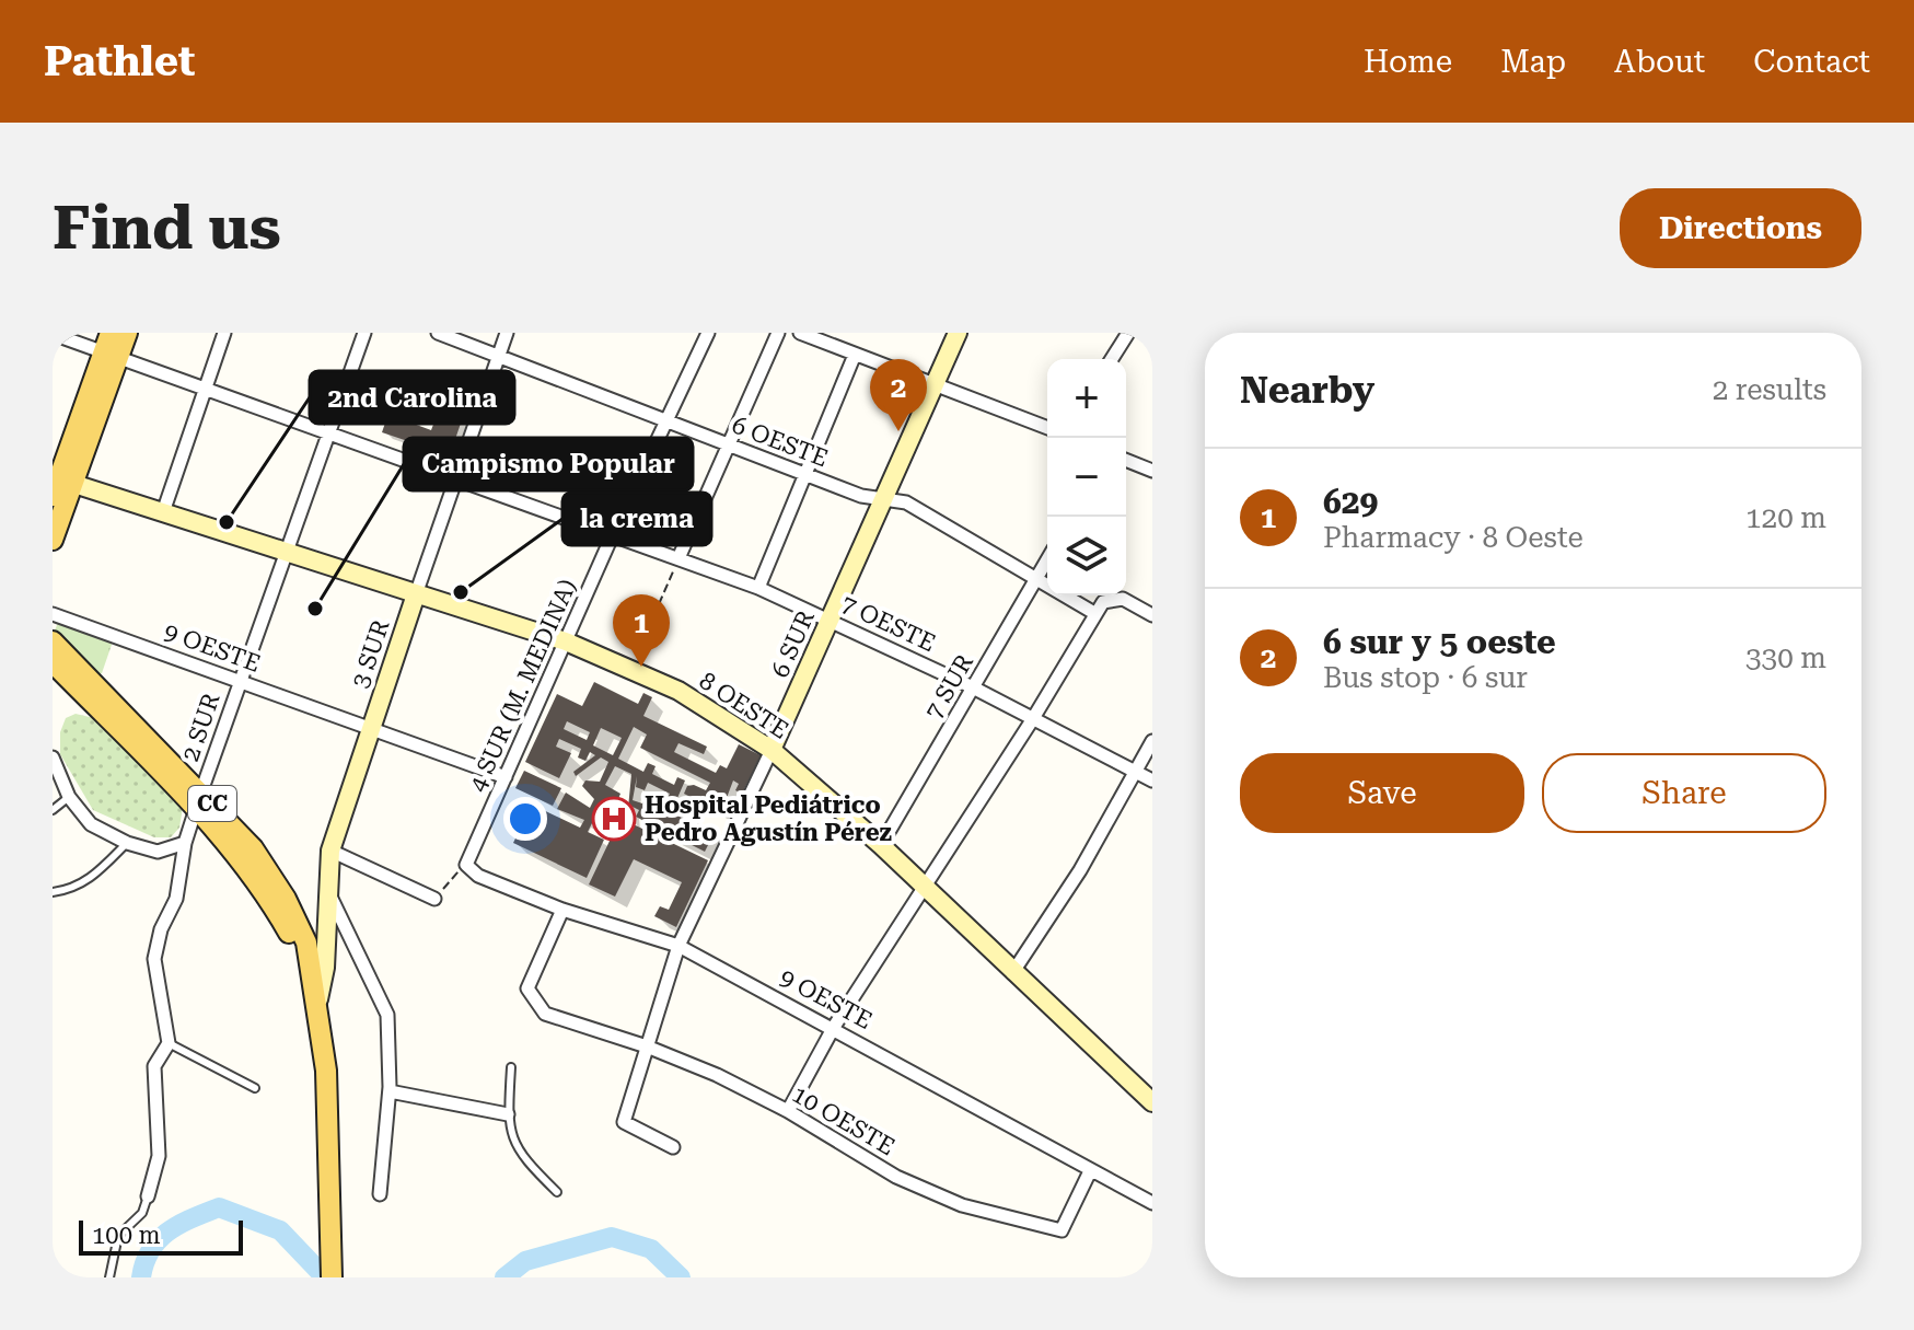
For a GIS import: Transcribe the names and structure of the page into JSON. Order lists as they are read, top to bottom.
{
  "streets": {
    "main road": [
      "6 SUR",
      "3 SUR",
      "8 OESTE",
      "CC"
    ],
    "street": [
      "6 OESTE",
      "7 OESTE",
      "9 OESTE",
      "4 SUR (M. MEDINA)",
      "7 SUR",
      "2 SUR",
      "10 OESTE"
    ]
  },
  "crossings": [
    ["6 OESTE", "6 SUR"],
    ["6 OESTE", "3 SUR"],
    ["6 OESTE", "4 SUR (M. MEDINA)"],
    ["6 OESTE", "7 SUR"],
    ["7 OESTE", "6 SUR"],
    ["7 OESTE", "3 SUR"],
    ["7 OESTE", "4 SUR (M. MEDINA)"],
    ["7 OESTE", "7 SUR"],
    ["7 OESTE", "2 SUR"],
    ["6 SUR", "9 OESTE"],
    ["6 SUR", "8 OESTE"],
    ["6 SUR", "10 OESTE"],
    ["9 OESTE", "3 SUR"],
    ["9 OESTE", "4 SUR (M. MEDINA)"],
    ["9 OESTE", "2 SUR"],
    ["9 OESTE", "10 OESTE"],
    ["3 SUR", "8 OESTE"],
    ["3 SUR", "CC"],
    ["4 SUR (M. MEDINA)", "8 OESTE"],
    ["7 SUR", "8 OESTE"],
    ["8 OESTE", "2 SUR"],
    ["2 SUR", "CC"]
  ],
  "places": {
    "other": ["2nd Carolina", "la crema", "Campismo Popular"],
    "hospital": ["Hospital Pediátrico Pedro Agustín Pérez"]
  },
  "scale_bar": "100 m",
  "page": {
    "header": "Pathlet",
    "nav": [
      "Home",
      "Map",
      "About",
      "Contact"
    ],
    "buttons": [
      "Directions",
      ["Save", "Share"]
    ],
    "title": "Find us",
    "heading": ["Nearby", "2 results"],
    "map_buttons": ["+", "−"],
    "pins": ["2", "1"],
    "list": [
      {
        "mark": "1",
        "name": "629",
        "note": "Pharmacy · 8 Oeste",
        "value": "120 m"
      },
      {
        "mark": "2",
        "name": "6 sur y 5 oeste",
        "note": "Bus stop · 6 sur",
        "value": "330 m"
      }
    ],
    "scale": "100 m"
  }
}
